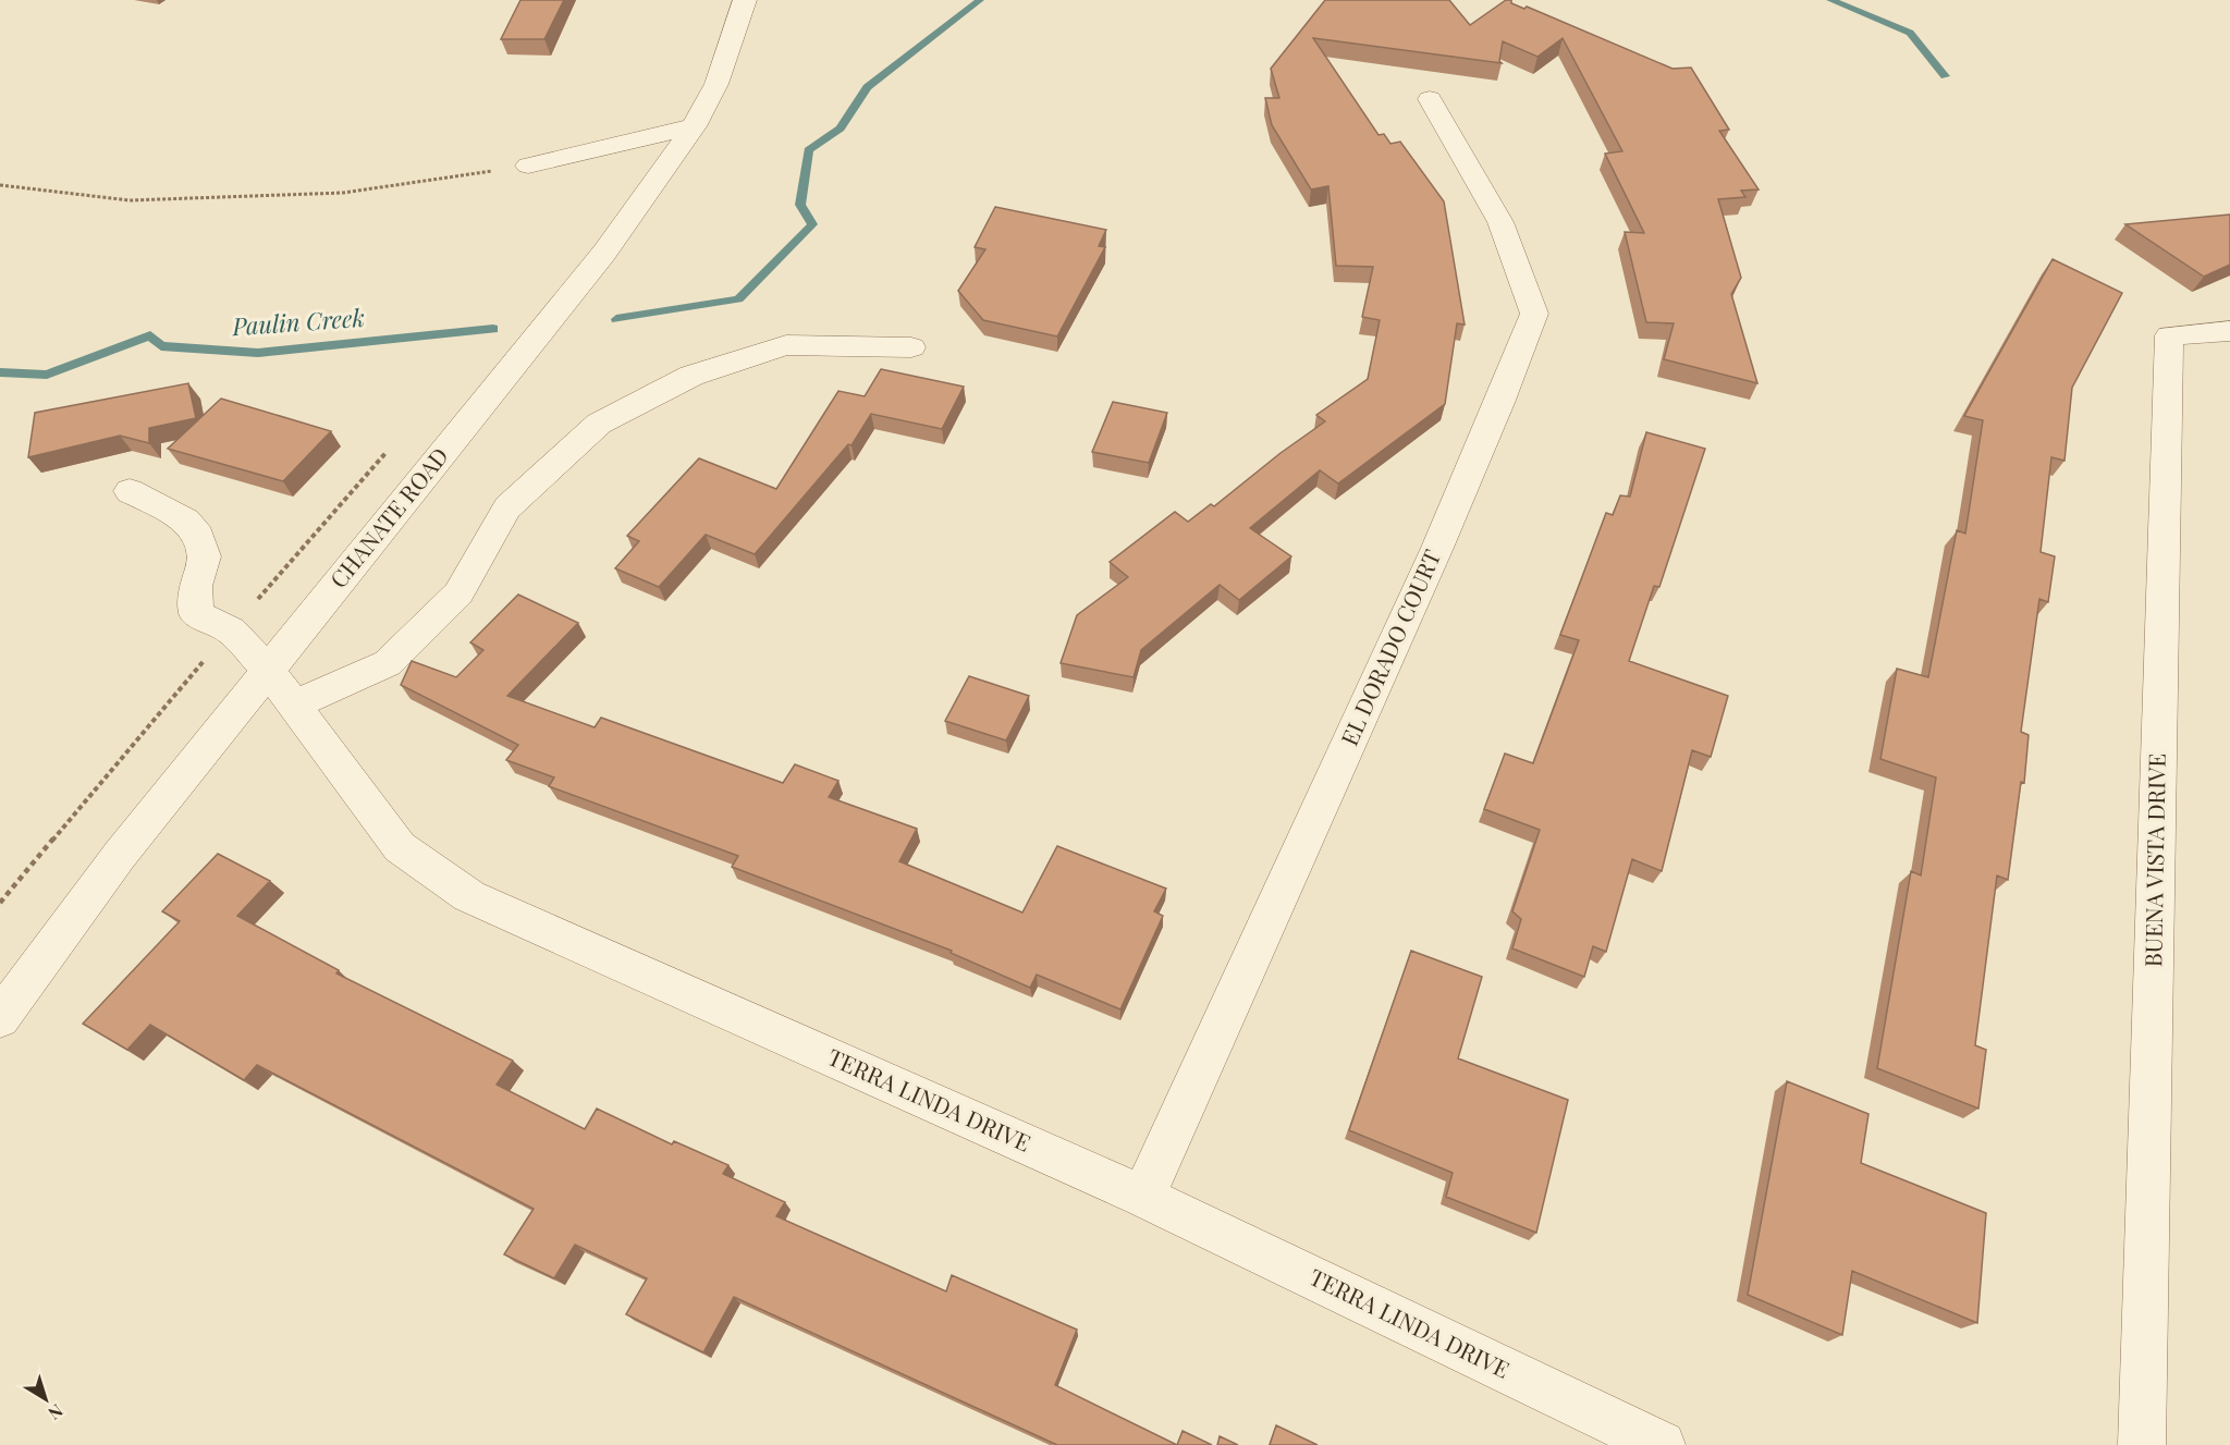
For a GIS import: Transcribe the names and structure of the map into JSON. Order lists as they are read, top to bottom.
{
  "streets": {
    "street": [
      "CHANATE ROAD",
      "EL DORADO COURT",
      "BUENA VISTA DRIVE",
      "TERRA LINDA DRIVE"
    ]
  },
  "crossings": [
    ["CHANATE ROAD", "TERRA LINDA DRIVE"],
    ["EL DORADO COURT", "TERRA LINDA DRIVE"]
  ],
  "water": ["Paulin Creek"],
  "north": "bottom right"
}
